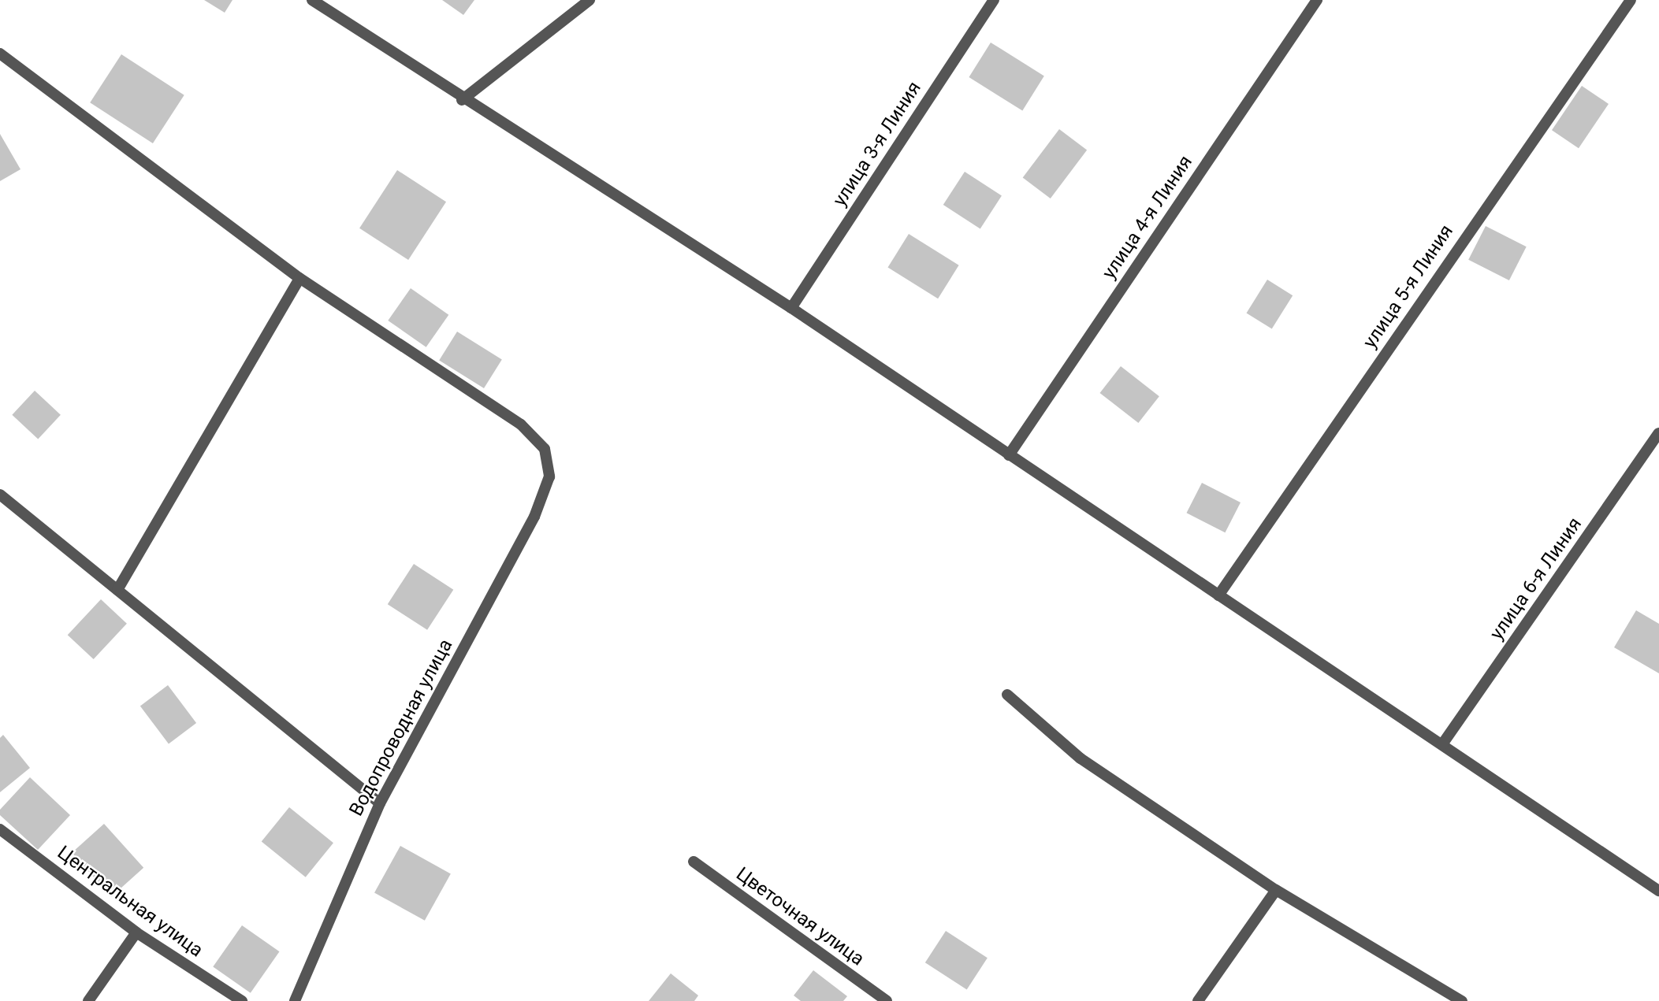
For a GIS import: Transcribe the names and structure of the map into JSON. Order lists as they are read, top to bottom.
{
  "streets": {
    "street": [
      "улица 3-я Линия",
      "улица 4-я Линия",
      "улица 5-я Линия",
      "улица 6-я Линия",
      "Водопроводная улица",
      "Центральная улица",
      "Цветочная улица"
    ]
  }
}
